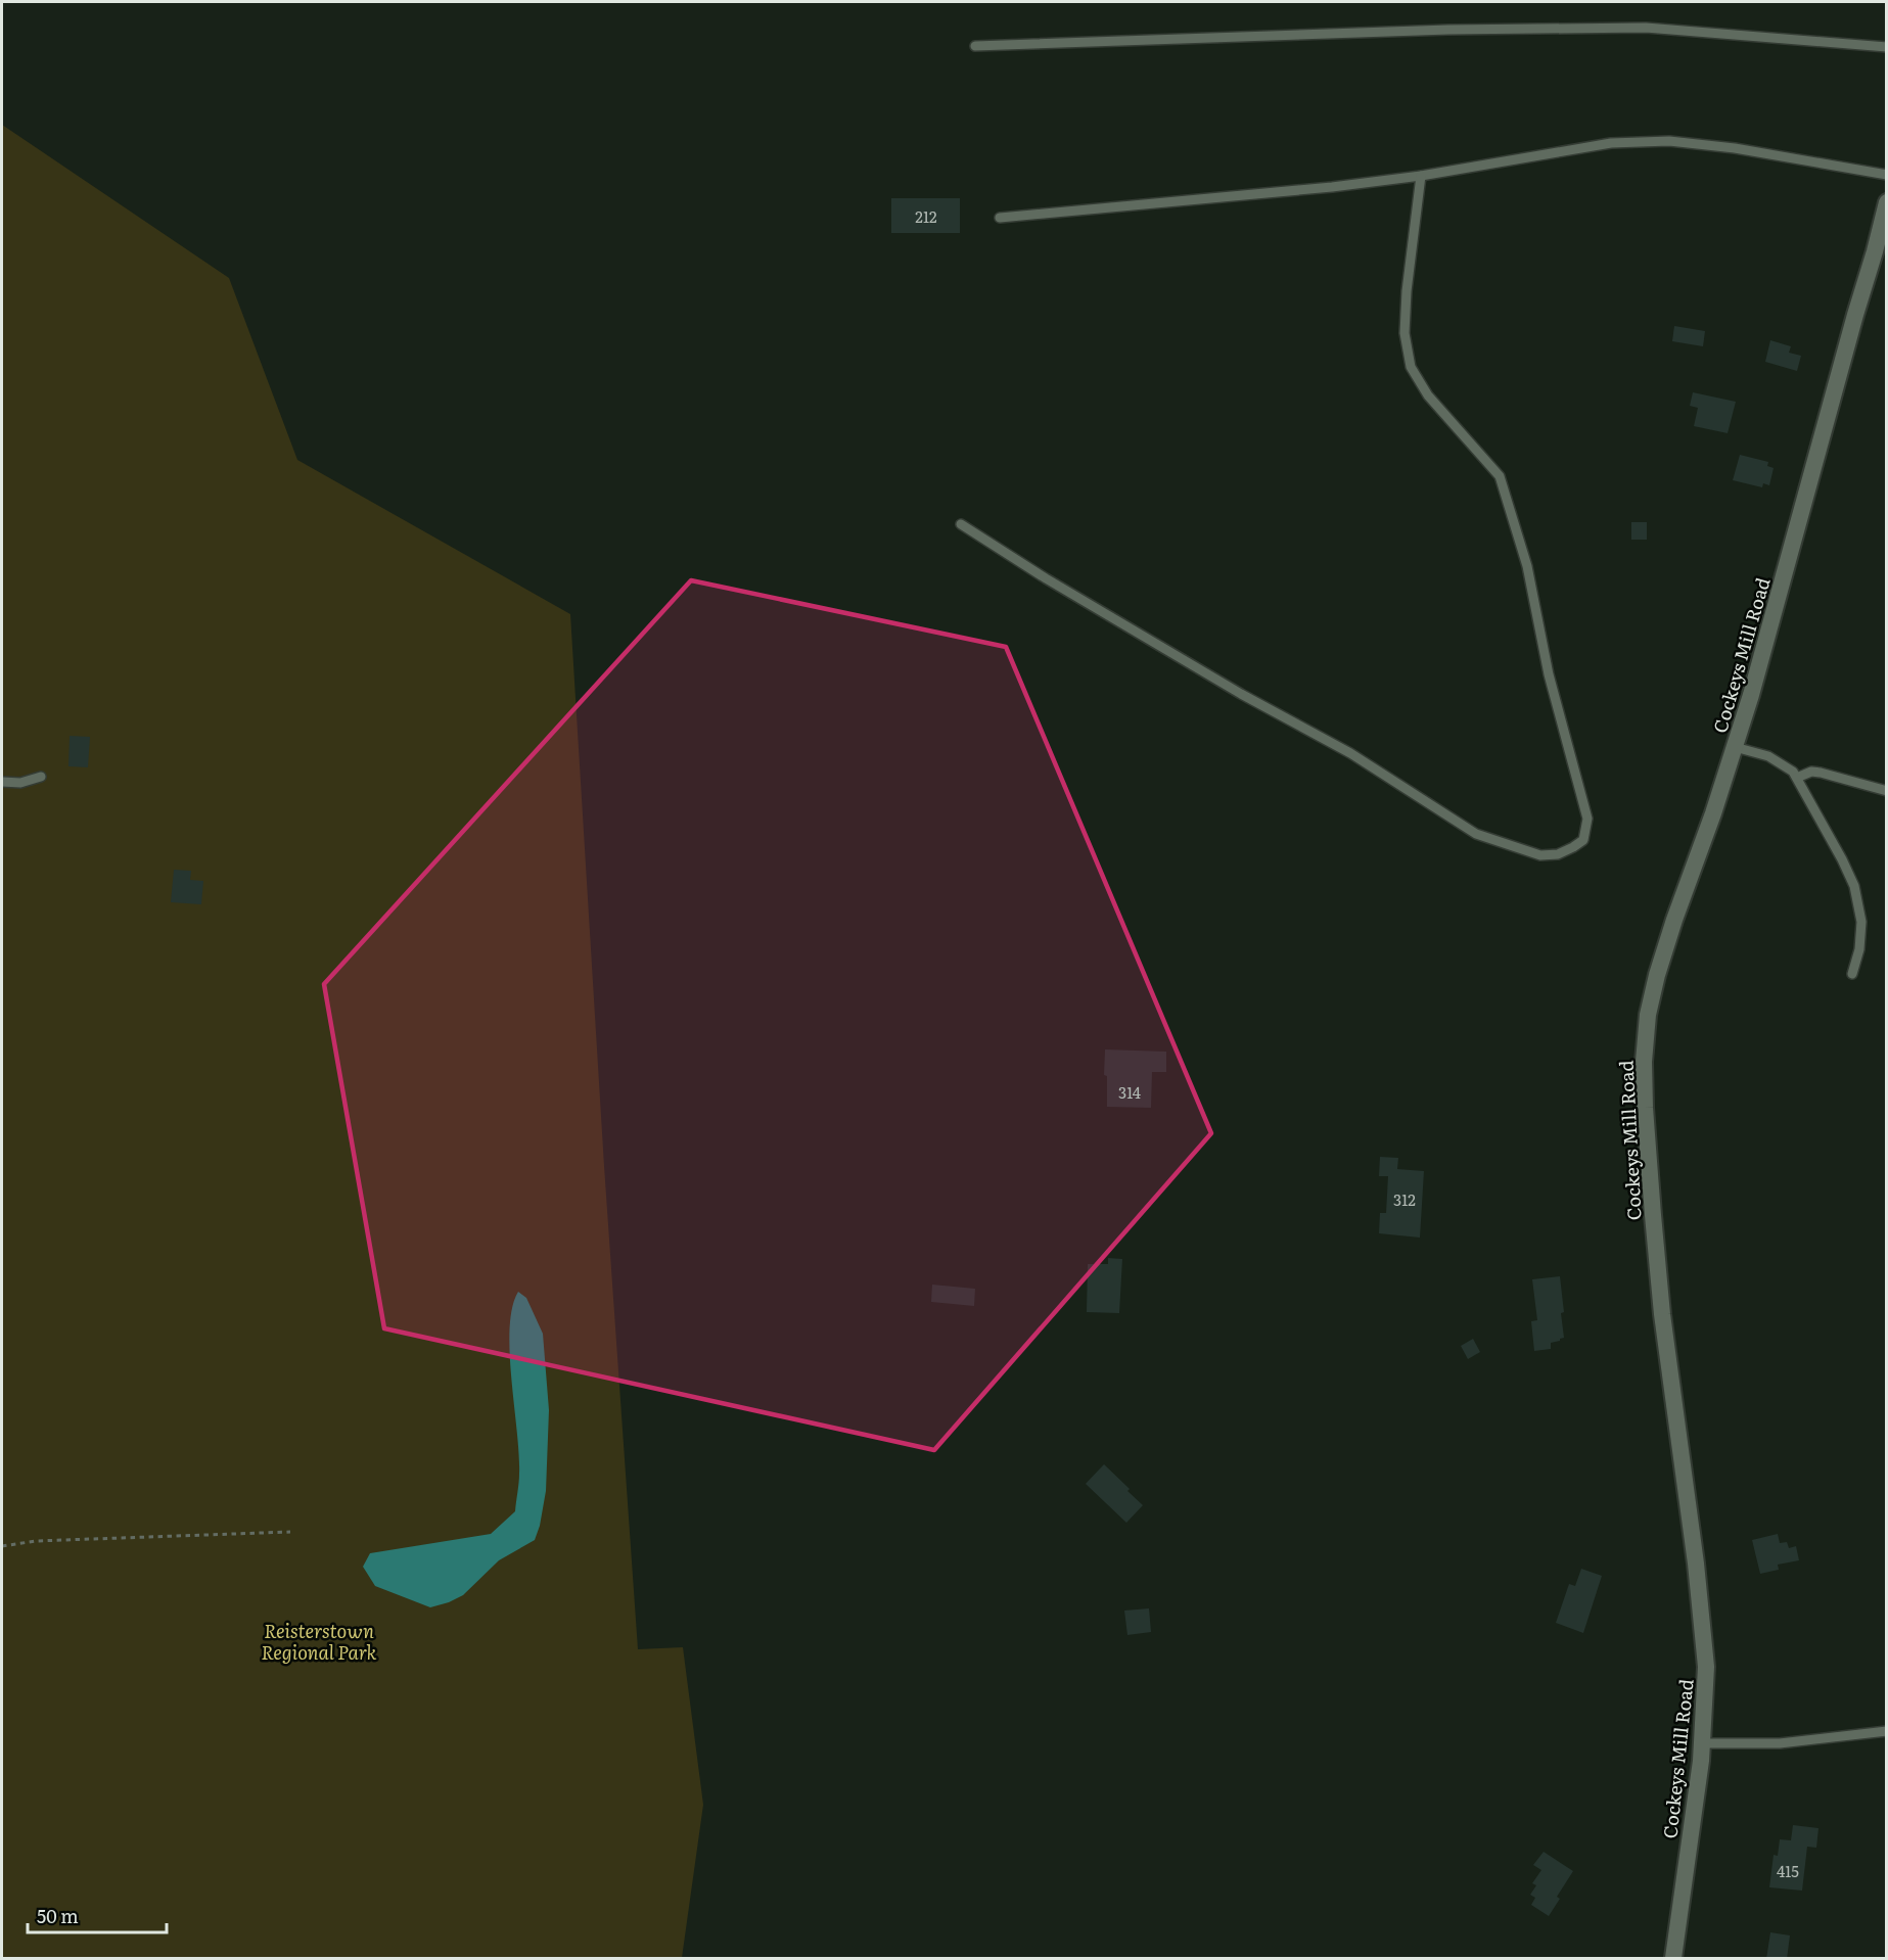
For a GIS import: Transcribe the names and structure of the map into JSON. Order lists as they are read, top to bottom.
{
  "streets": {
    "street": ["Cockeys Mill Road"]
  },
  "parks": ["Reisterstown Regional Park"],
  "house_numbers": [
    "212",
    "314",
    "312",
    "415"
  ],
  "scale_bar": "50 m"
}
